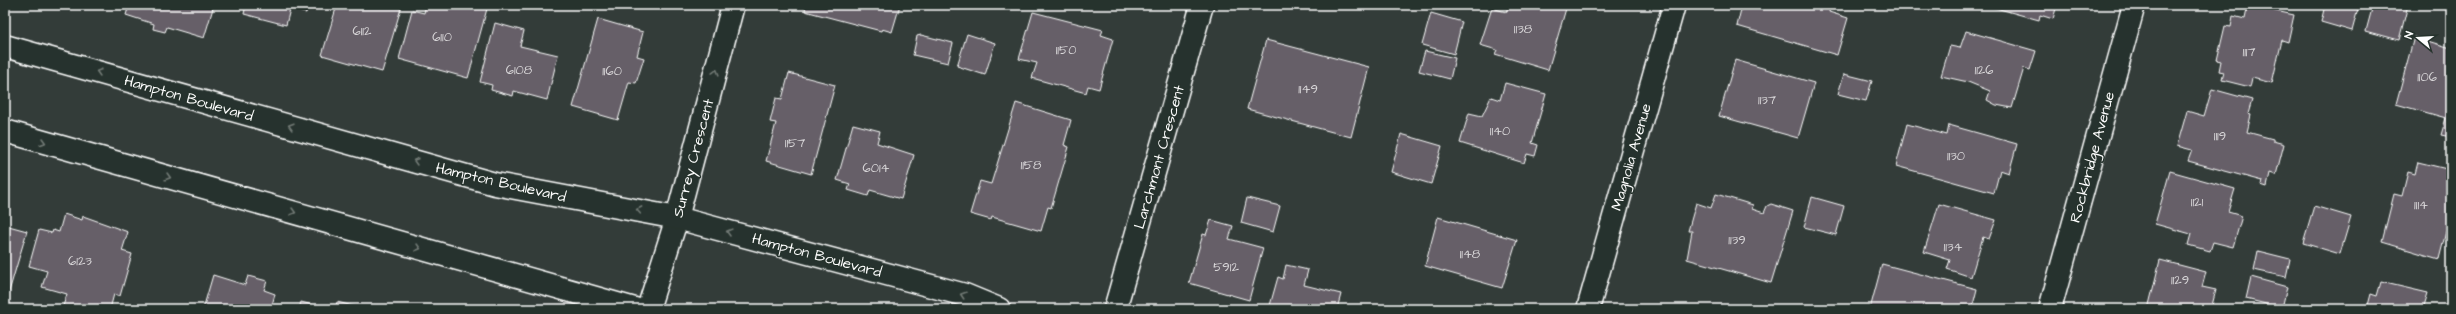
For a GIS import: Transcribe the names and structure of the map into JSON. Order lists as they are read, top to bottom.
{
  "streets": {
    "main road": [
      "Hampton Boulevard",
      "Larchmont Crescent",
      "Magnolia Avenue",
      "Rockbridge Avenue",
      "Surrey Crescent"
    ]
  },
  "crossings": [
    ["Hampton Boulevard", "Surrey Crescent"]
  ],
  "one_way": ["Surrey Crescent"],
  "house_numbers": [
    "1138",
    "6112",
    "6110",
    "1150",
    "1117",
    "6108",
    "1126",
    "1160",
    "1106",
    "1149",
    "1137",
    "1140",
    "1119",
    "1157",
    "1130",
    "1158",
    "6014",
    "1121",
    "1114",
    "1139",
    "1134",
    "1148",
    "6123",
    "5912",
    "1129"
  ],
  "north": "left"
}
